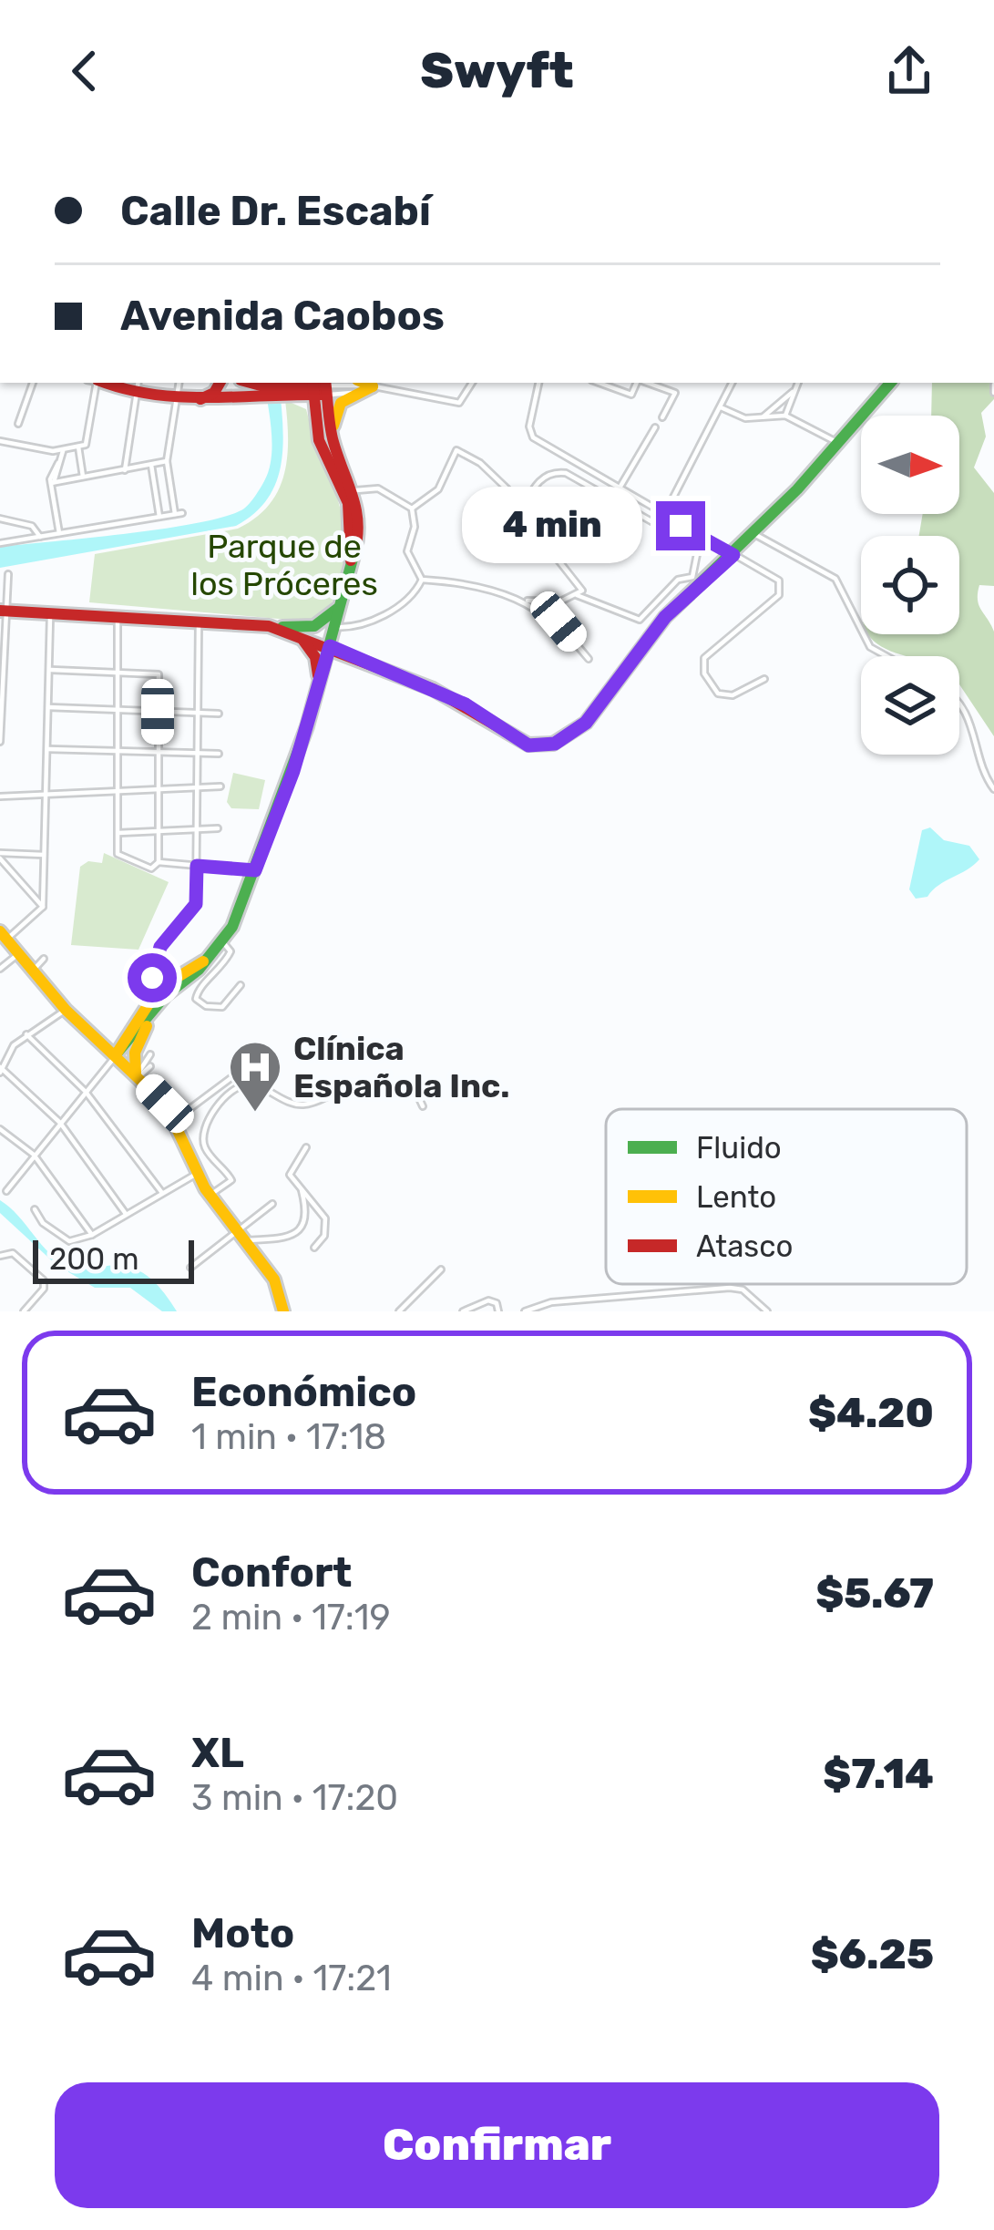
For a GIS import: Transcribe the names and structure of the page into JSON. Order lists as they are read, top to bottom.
{
  "parks": ["Parque de los Próceres"],
  "places": {
    "hospital": ["Clínica Española Inc."]
  },
  "legend": ["Fluido", "Lento", "Atasco"],
  "scale_bar": "200 m",
  "north": "right",
  "page": {
    "header": "Swyft",
    "banner": ["Calle Dr. Escabí", "Avenida Caobos"],
    "bubble": "4 min",
    "scale": "200 m",
    "list": [
      {
        "name": "Económico",
        "note": "1 min · 17:18",
        "value": "$4.20"
      },
      {
        "name": "Confort",
        "note": "2 min · 17:19",
        "value": "$5.67"
      },
      {
        "name": "XL",
        "note": "3 min · 17:20",
        "value": "$7.14"
      },
      {
        "name": "Moto",
        "note": "4 min · 17:21",
        "value": "$6.25"
      }
    ],
    "buttons": "Confirmar"
  }
}
